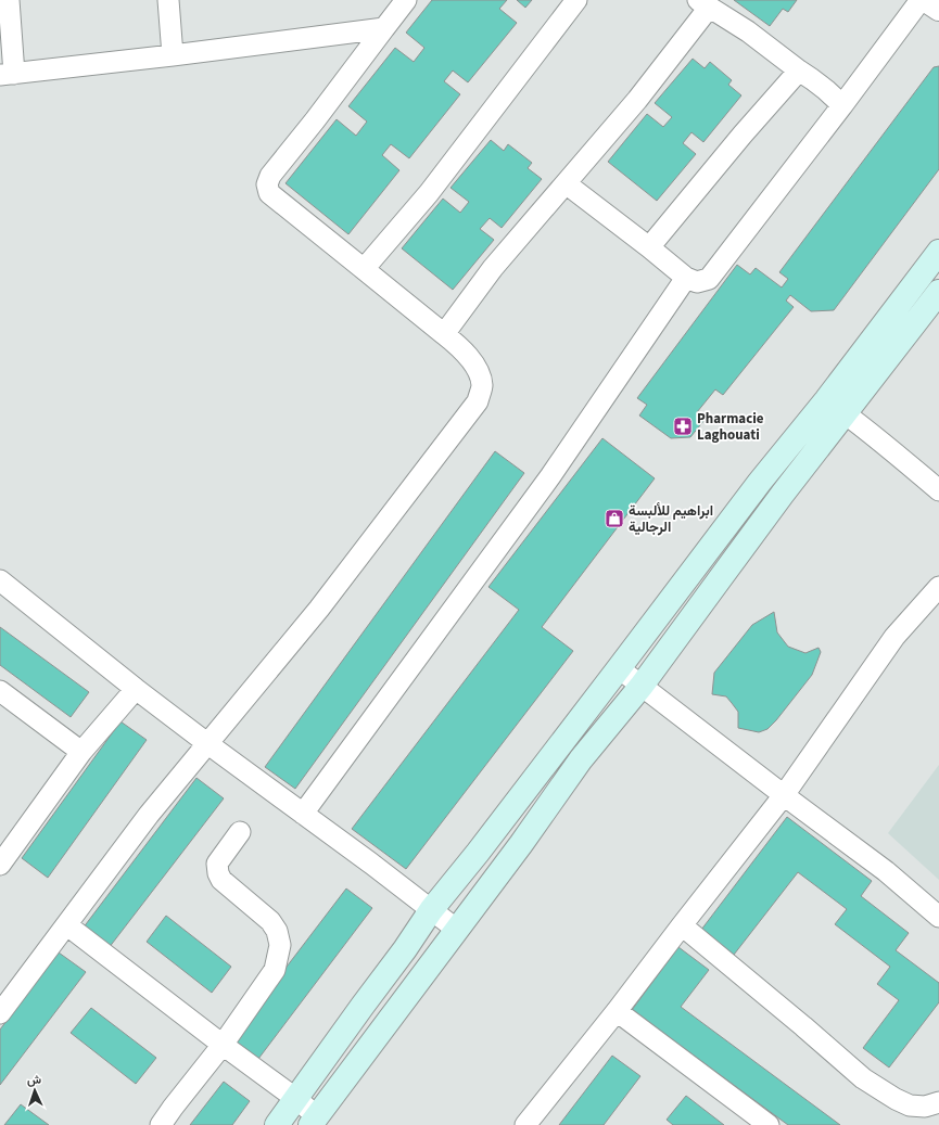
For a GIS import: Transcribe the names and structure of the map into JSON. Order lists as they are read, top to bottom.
{
  "places": {
    "pharmacy": ["Pharmacie Laghouati"],
    "shop": ["ابراهيم للألبسة الرجالية"]
  },
  "north": "top"
}
